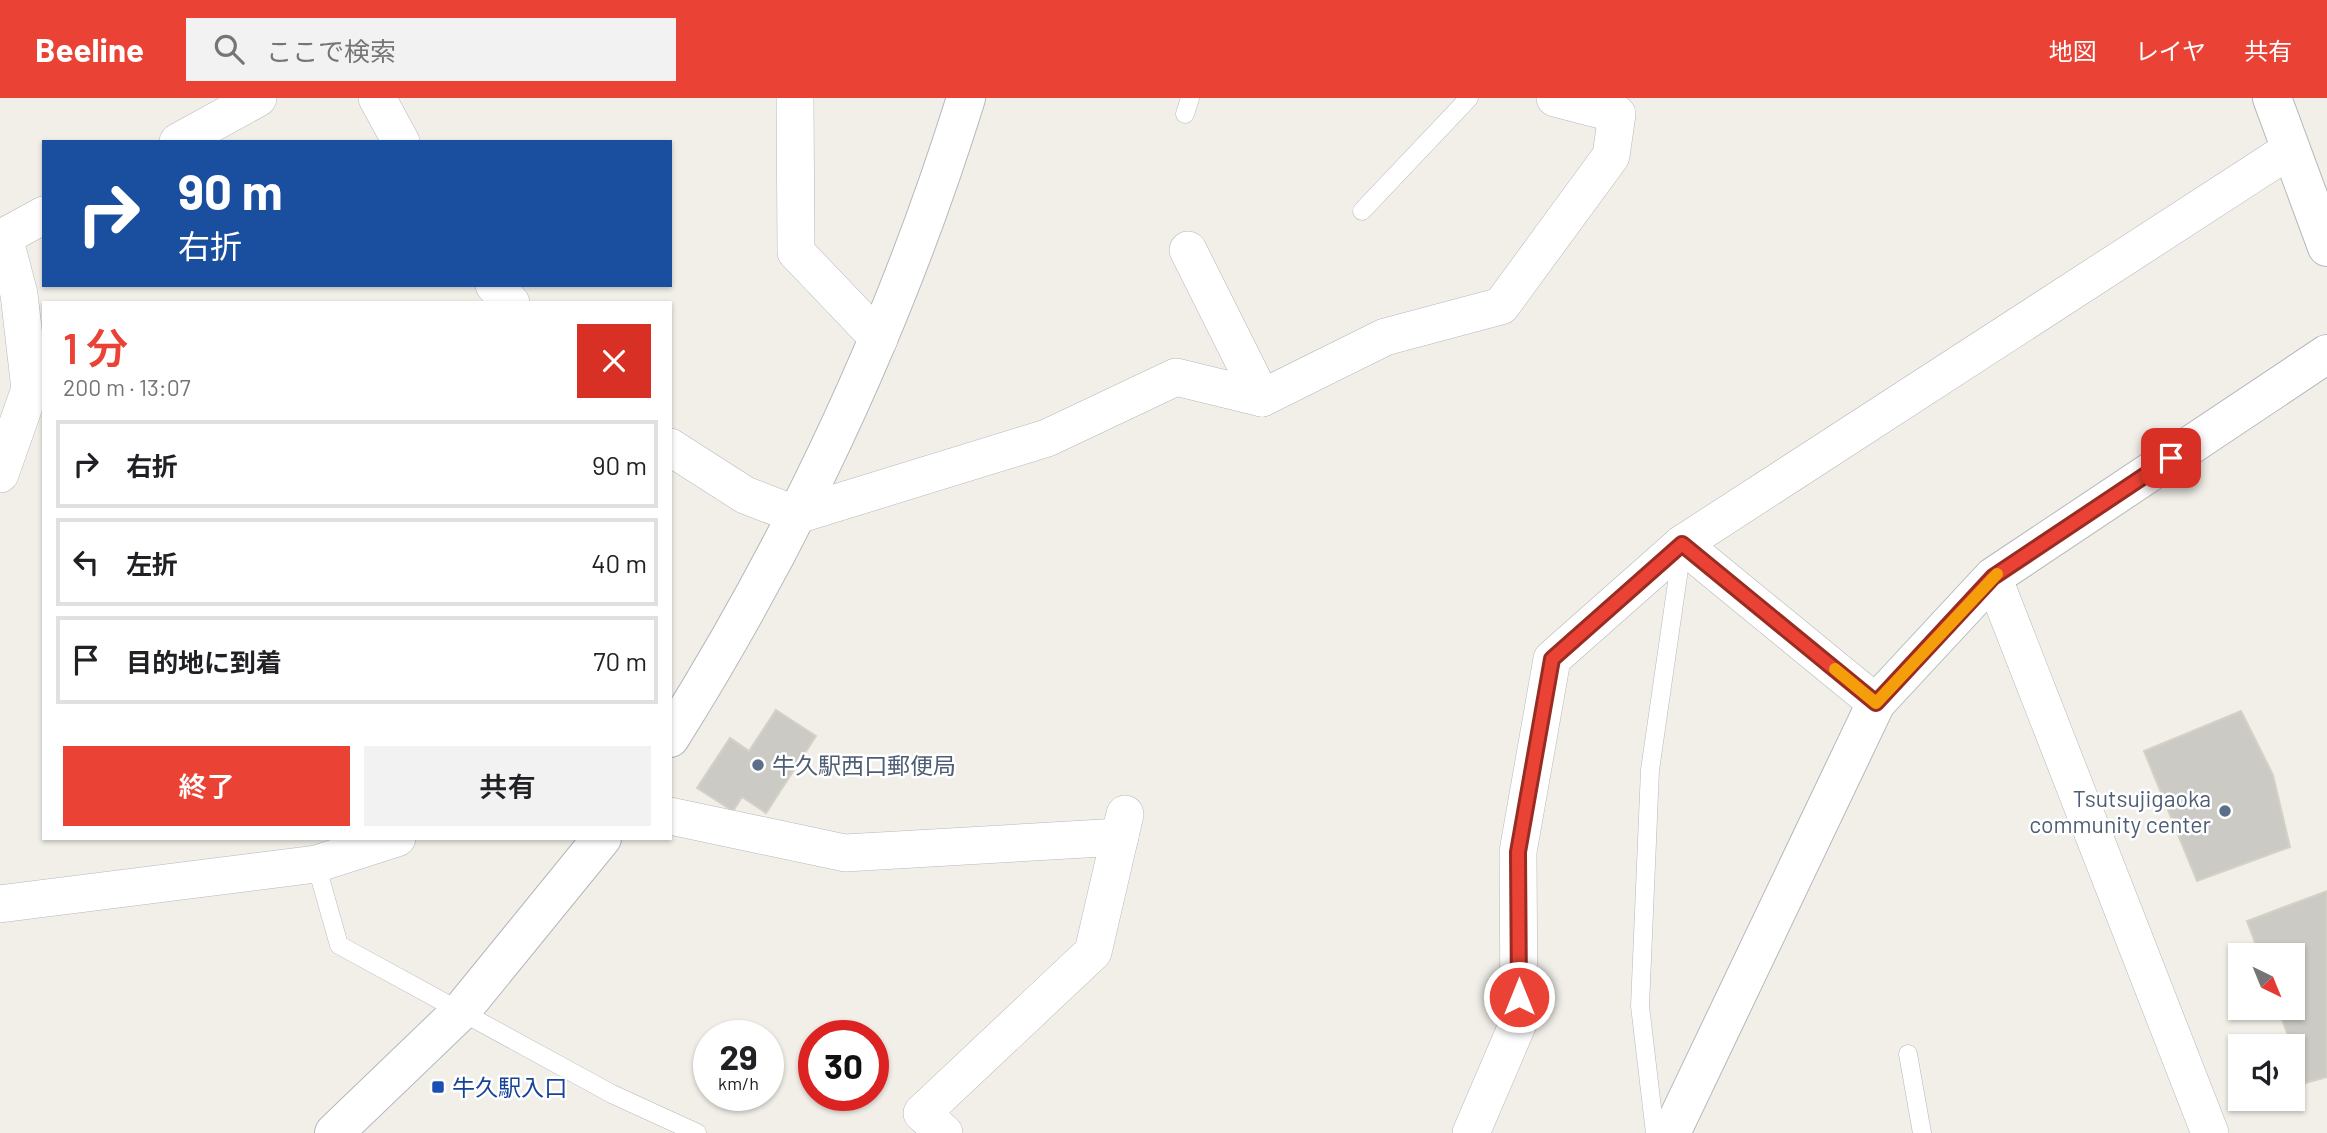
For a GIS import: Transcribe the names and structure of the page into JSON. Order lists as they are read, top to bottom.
{
  "places": {
    "other": ["牛久駅西口郵便局", "Tsutsujigaoka community center"],
    "transit": ["牛久駅入口"]
  },
  "north": "bottom right",
  "page": {
    "header": "Beeline",
    "search": "ここで検索",
    "nav": ["地図", "レイヤ", "共有"],
    "turn": ["90 m", "右折"],
    "heading": ["1 分", "200 m · 13:07"],
    "list": [
      {
        "name": "右折",
        "value": "90 m"
      },
      {
        "name": "左折",
        "value": "40 m"
      },
      {
        "name": "目的地に到着",
        "value": "70 m"
      }
    ],
    "buttons": ["終了", "共有"],
    "speed": "29 km/h",
    "limit": "30"
  }
}
